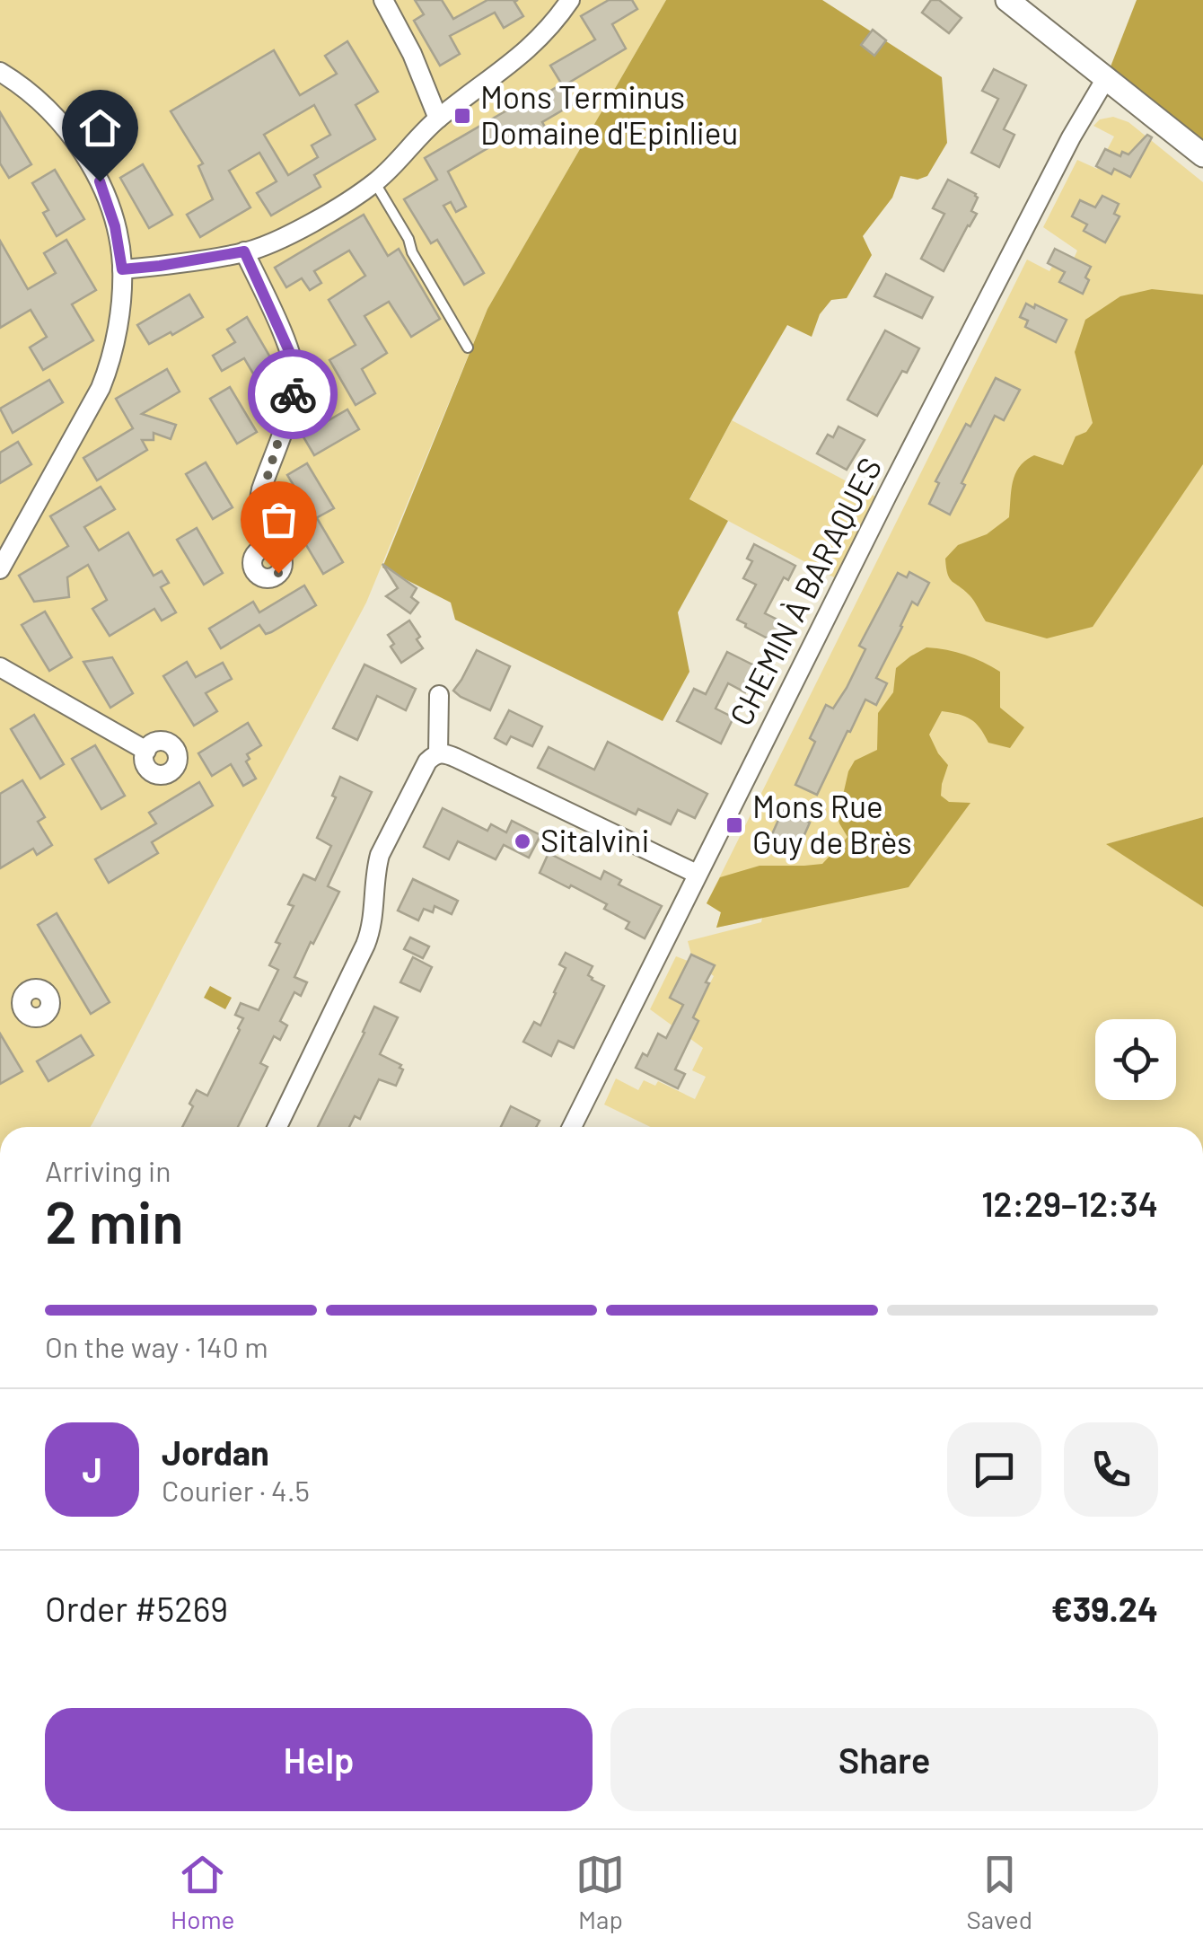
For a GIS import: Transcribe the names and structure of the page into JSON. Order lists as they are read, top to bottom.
{
  "streets": {
    "street": ["CHEMIN À BARAQUES"]
  },
  "places": {
    "transit": ["Mons Terminus Domaine d'Epinlieu", "Mons Rue Guy de Brès"],
    "other": ["Sitalvini"]
  },
  "page": {
    "heading": ["2 min", "Arriving in", "12:29–12:34"],
    "panel": [
      "Jordan",
      "Courier · 4.5",
      "Order #5269",
      "€39.24"
    ],
    "bar": "On the way · 140 m",
    "round": "J",
    "buttons": ["Help", "Share"],
    "tabs": ["Home", "Map", "Saved"]
  }
}
